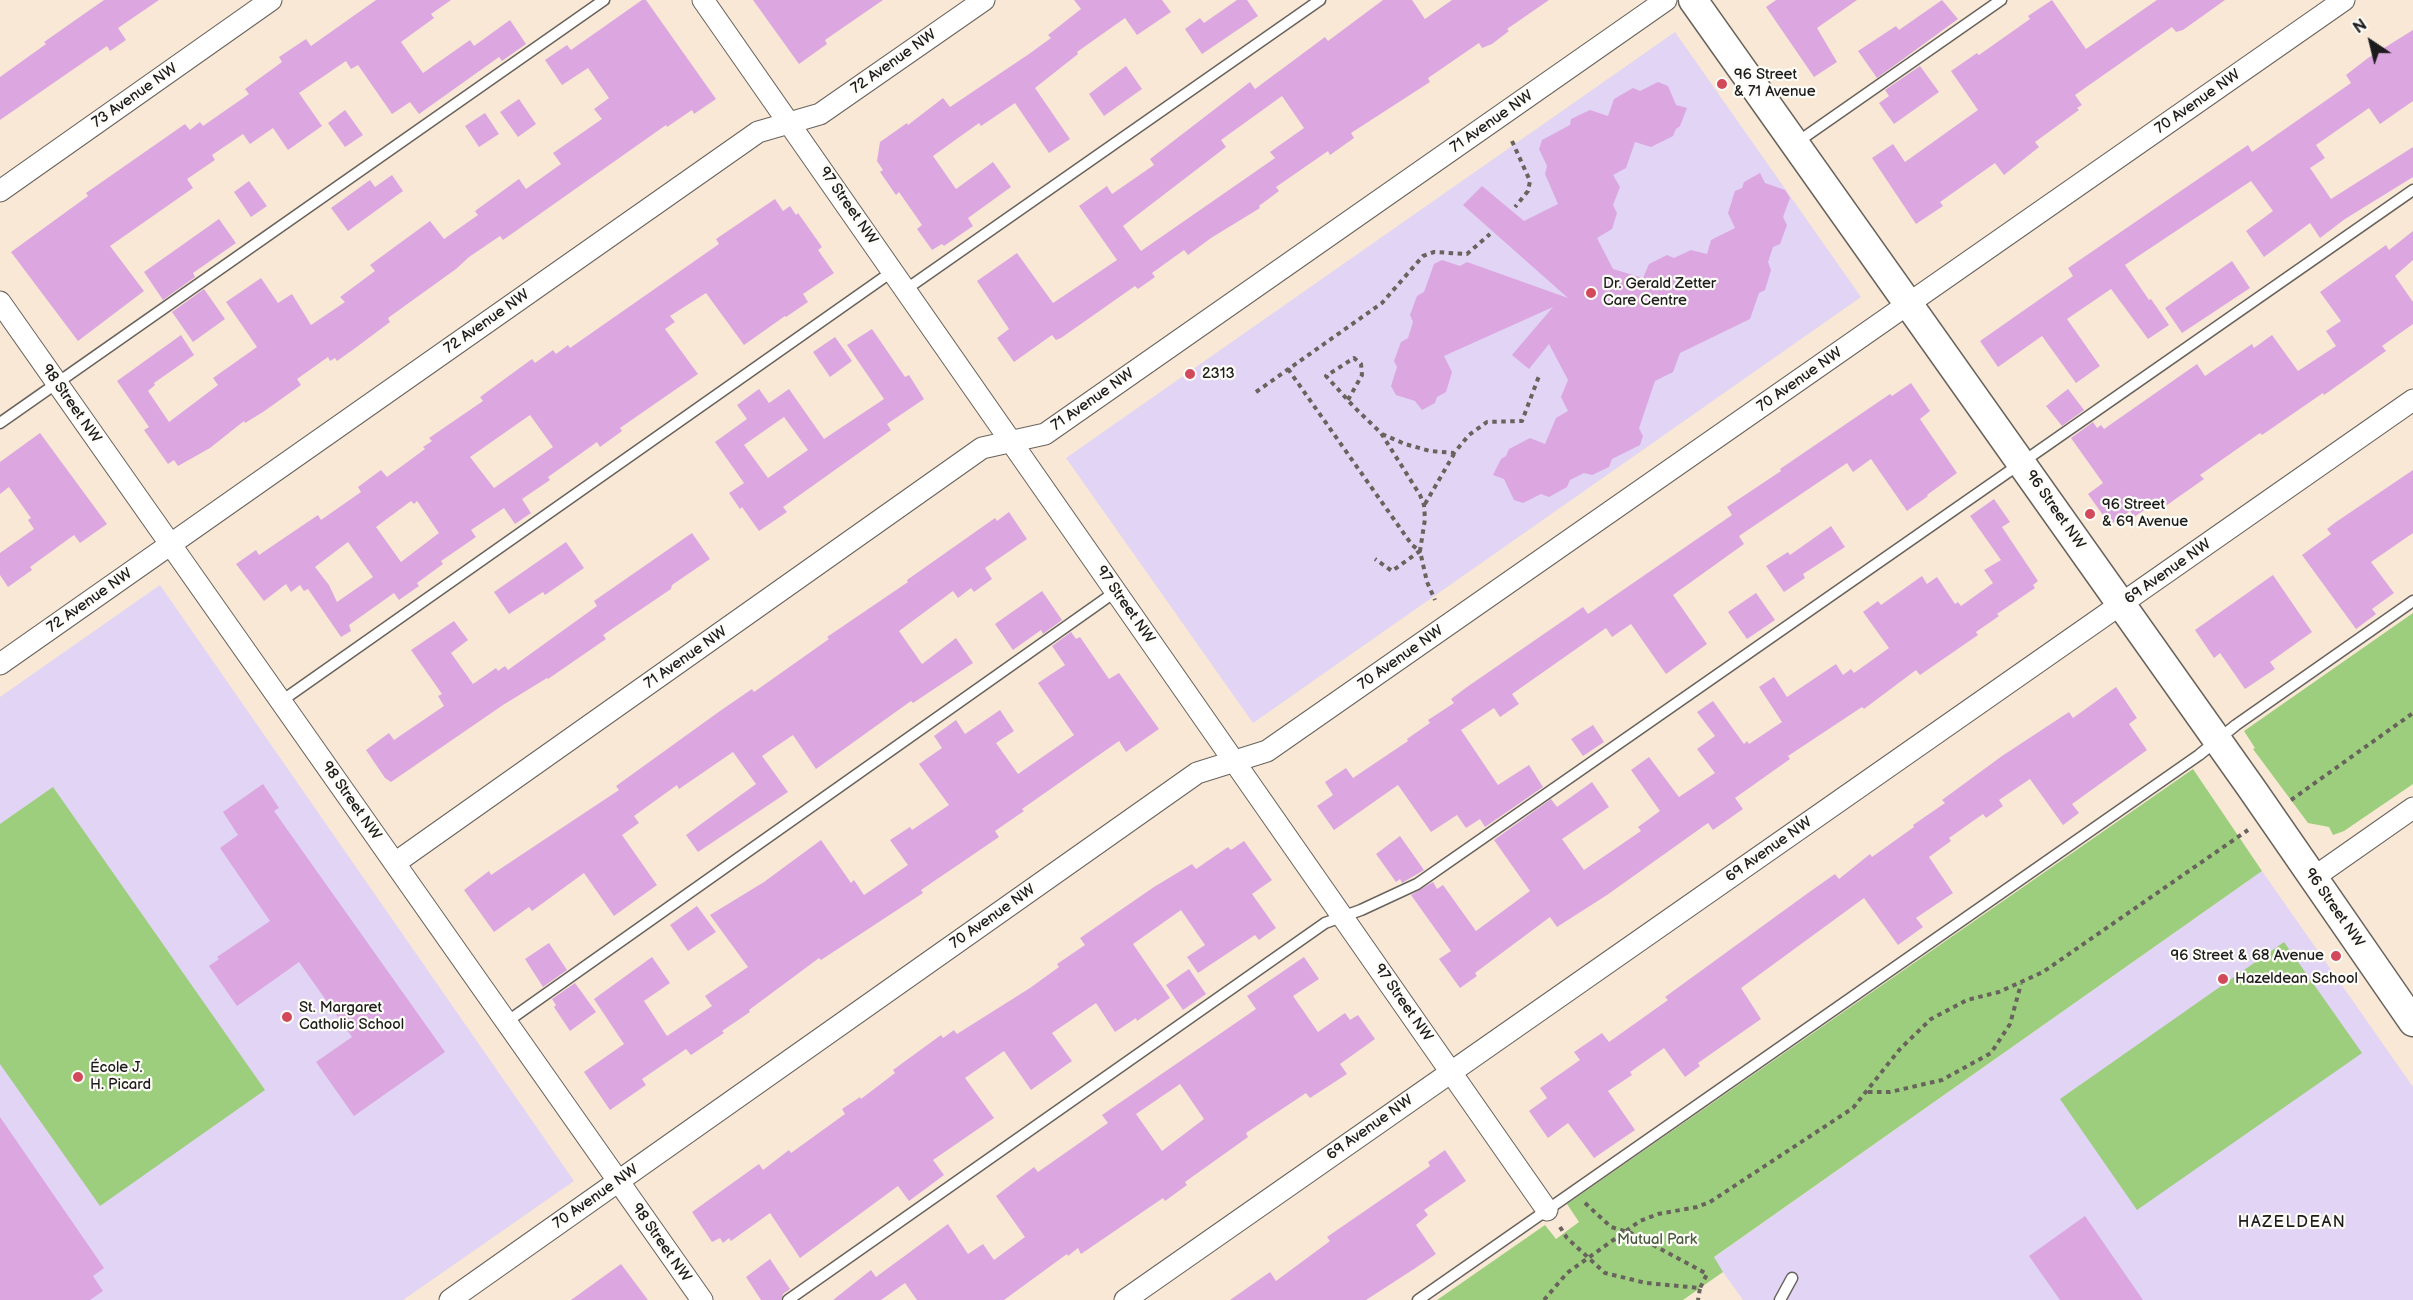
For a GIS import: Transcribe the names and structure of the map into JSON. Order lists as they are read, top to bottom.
{
  "streets": {
    "street": [
      "72 Avenue NW",
      "73 Avenue NW",
      "70 Avenue NW",
      "71 Avenue NW",
      "97 Street NW",
      "98 Street NW",
      "96 Street NW",
      "69 Avenue NW"
    ]
  },
  "crossings": [
    ["72 Avenue NW", "97 Street NW"],
    ["72 Avenue NW", "98 Street NW"],
    ["70 Avenue NW", "97 Street NW"],
    ["70 Avenue NW", "98 Street NW"],
    ["70 Avenue NW", "96 Street NW"],
    ["71 Avenue NW", "97 Street NW"],
    ["71 Avenue NW", "98 Street NW"],
    ["97 Street NW", "69 Avenue NW"],
    ["96 Street NW", "69 Avenue NW"]
  ],
  "districts": ["HAZELDEAN"],
  "parks": ["Mutual Park"],
  "places": [
    "96 Street & 71 Avenue",
    "Dr. Gerald Zetter Care Centre",
    "2313",
    "96 Street & 69 Avenue",
    "96 Street & 68 Avenue",
    "Hazeldean School",
    "St. Margaret Catholic School",
    "École J. H. Picard"
  ],
  "north": "top left"
}
